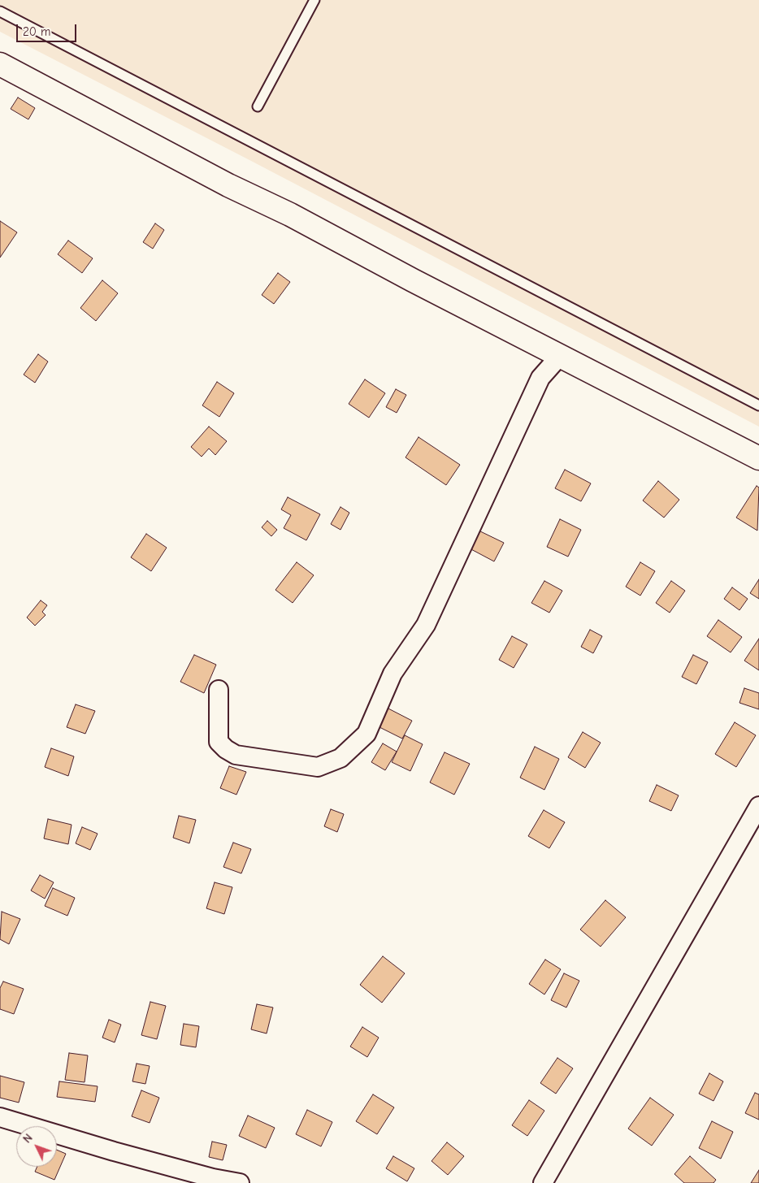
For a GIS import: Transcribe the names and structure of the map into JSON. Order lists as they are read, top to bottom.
{
  "scale_bar": "20 m",
  "north": "top left"
}
